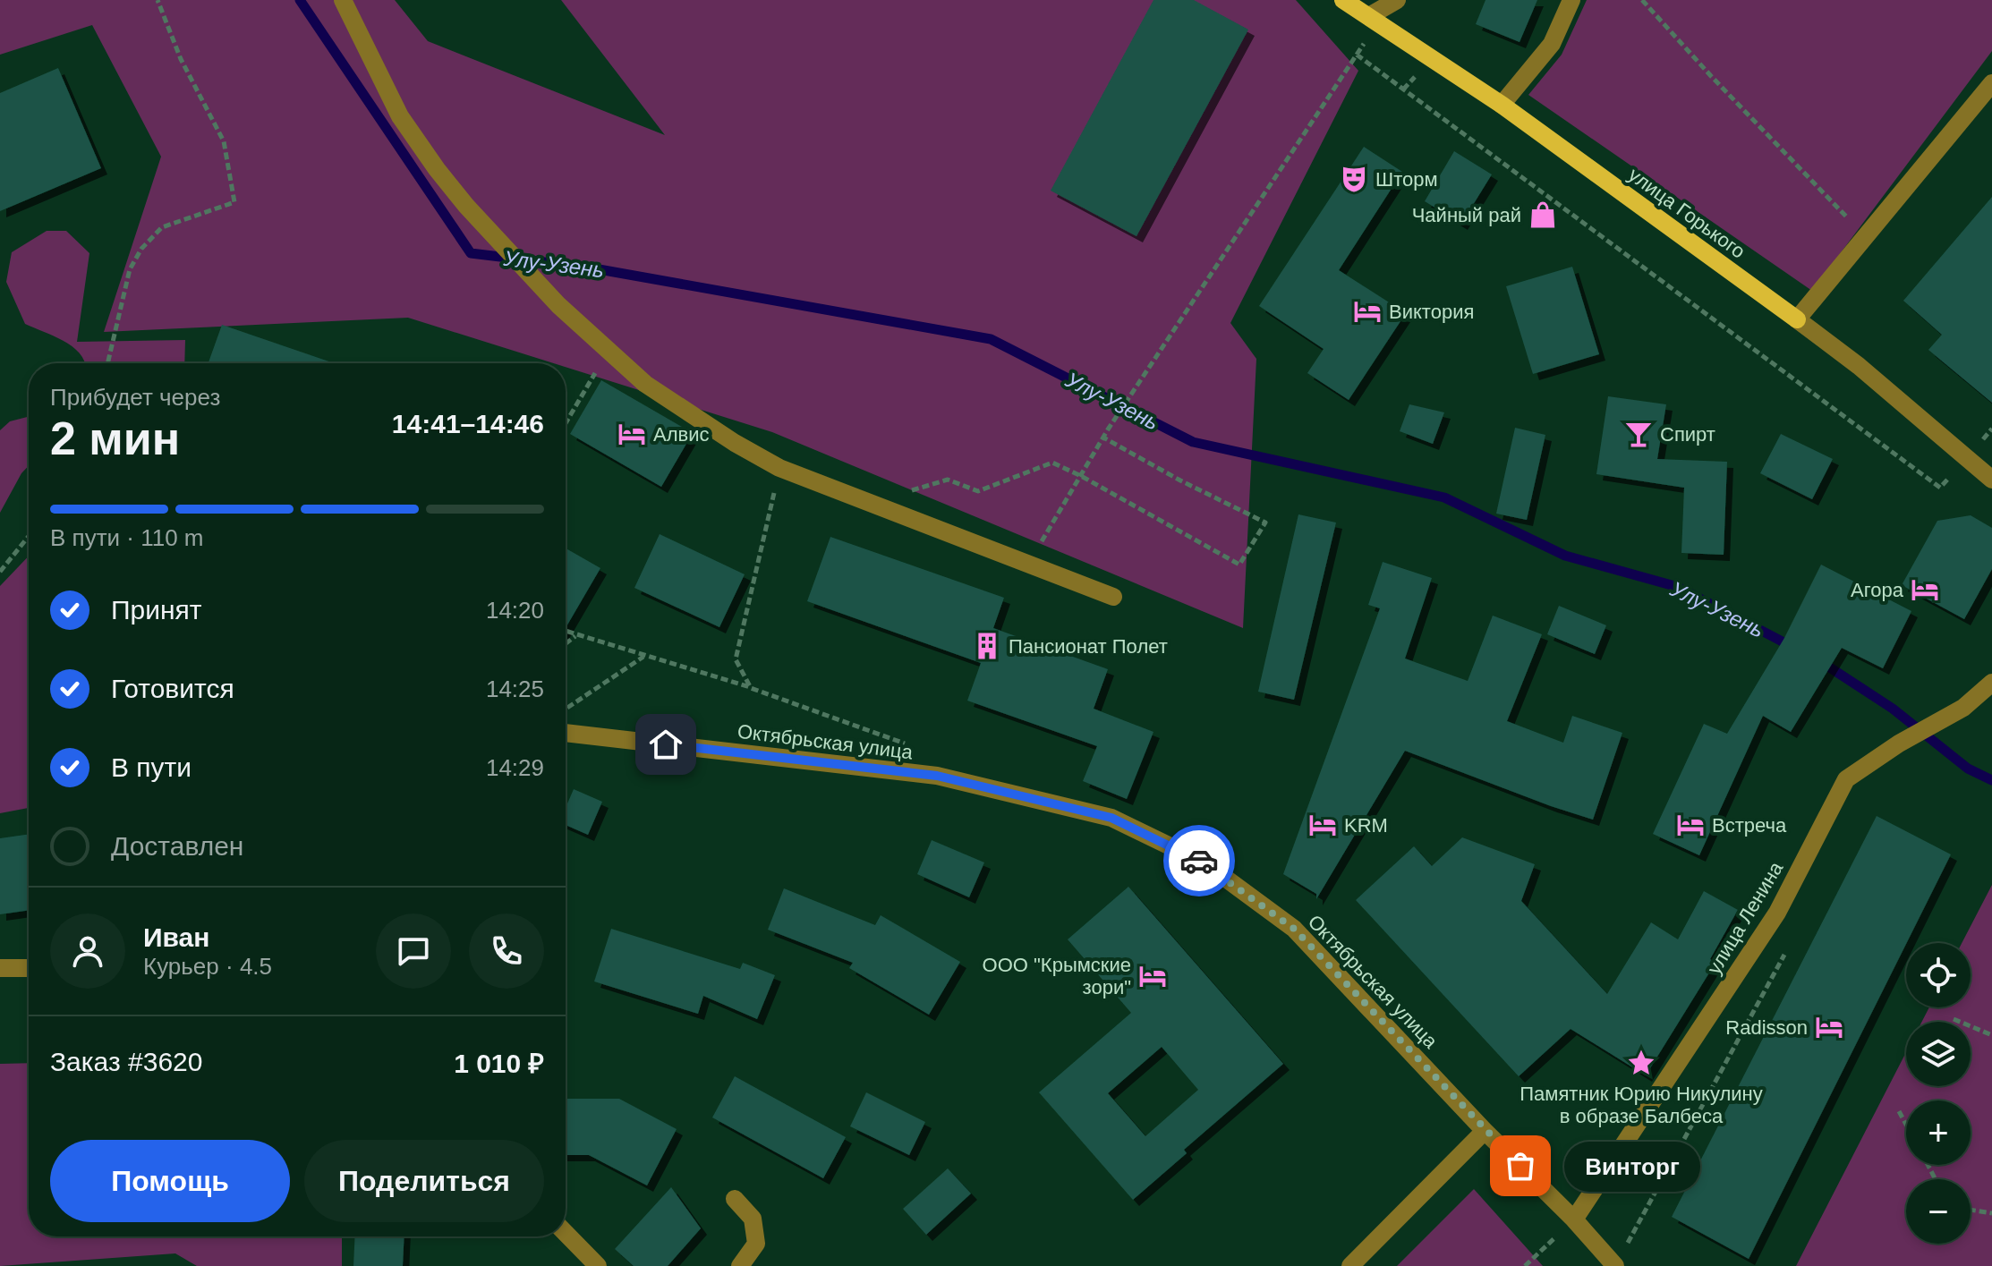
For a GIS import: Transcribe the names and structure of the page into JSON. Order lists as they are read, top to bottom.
{
  "streets": {
    "main road": ["улица Горького"],
    "street": ["Октябрьская улица", "улица Ленина"]
  },
  "crossings": [
    ["Октябрьская улица", "улица Ленина"]
  ],
  "water": ["Улу-Узень"],
  "places": {
    "theatre": ["Шторм"],
    "shop": ["Чайный рай"],
    "hotel": [
      "Виктория",
      "Алвис",
      "Агора",
      "KRM",
      "Встреча",
      "ООО \"Крымские зори\"",
      "Radisson"
    ],
    "bar": ["Спирт"],
    "building": ["Пансионат Полет"],
    "place": ["Памятник Юрию Никулину в образе Балбеса"],
    "other": ["Винторг"]
  },
  "page": {
    "heading": ["2 мин", "Прибудет через", "14:41–14:46"],
    "panel": [
      "Иван",
      "Курьер · 4.5",
      "Заказ #3620",
      "1 010 ₽"
    ],
    "bar": "В пути · 110 m",
    "list": [
      ["Принят", "14:20"],
      ["Готовится", "14:25"],
      ["В пути", "14:29"],
      "Доставлен"
    ],
    "map_buttons": ["+", "−"],
    "buttons": ["Помощь", "Поделиться"],
    "bubble": "Винторг"
  }
}
